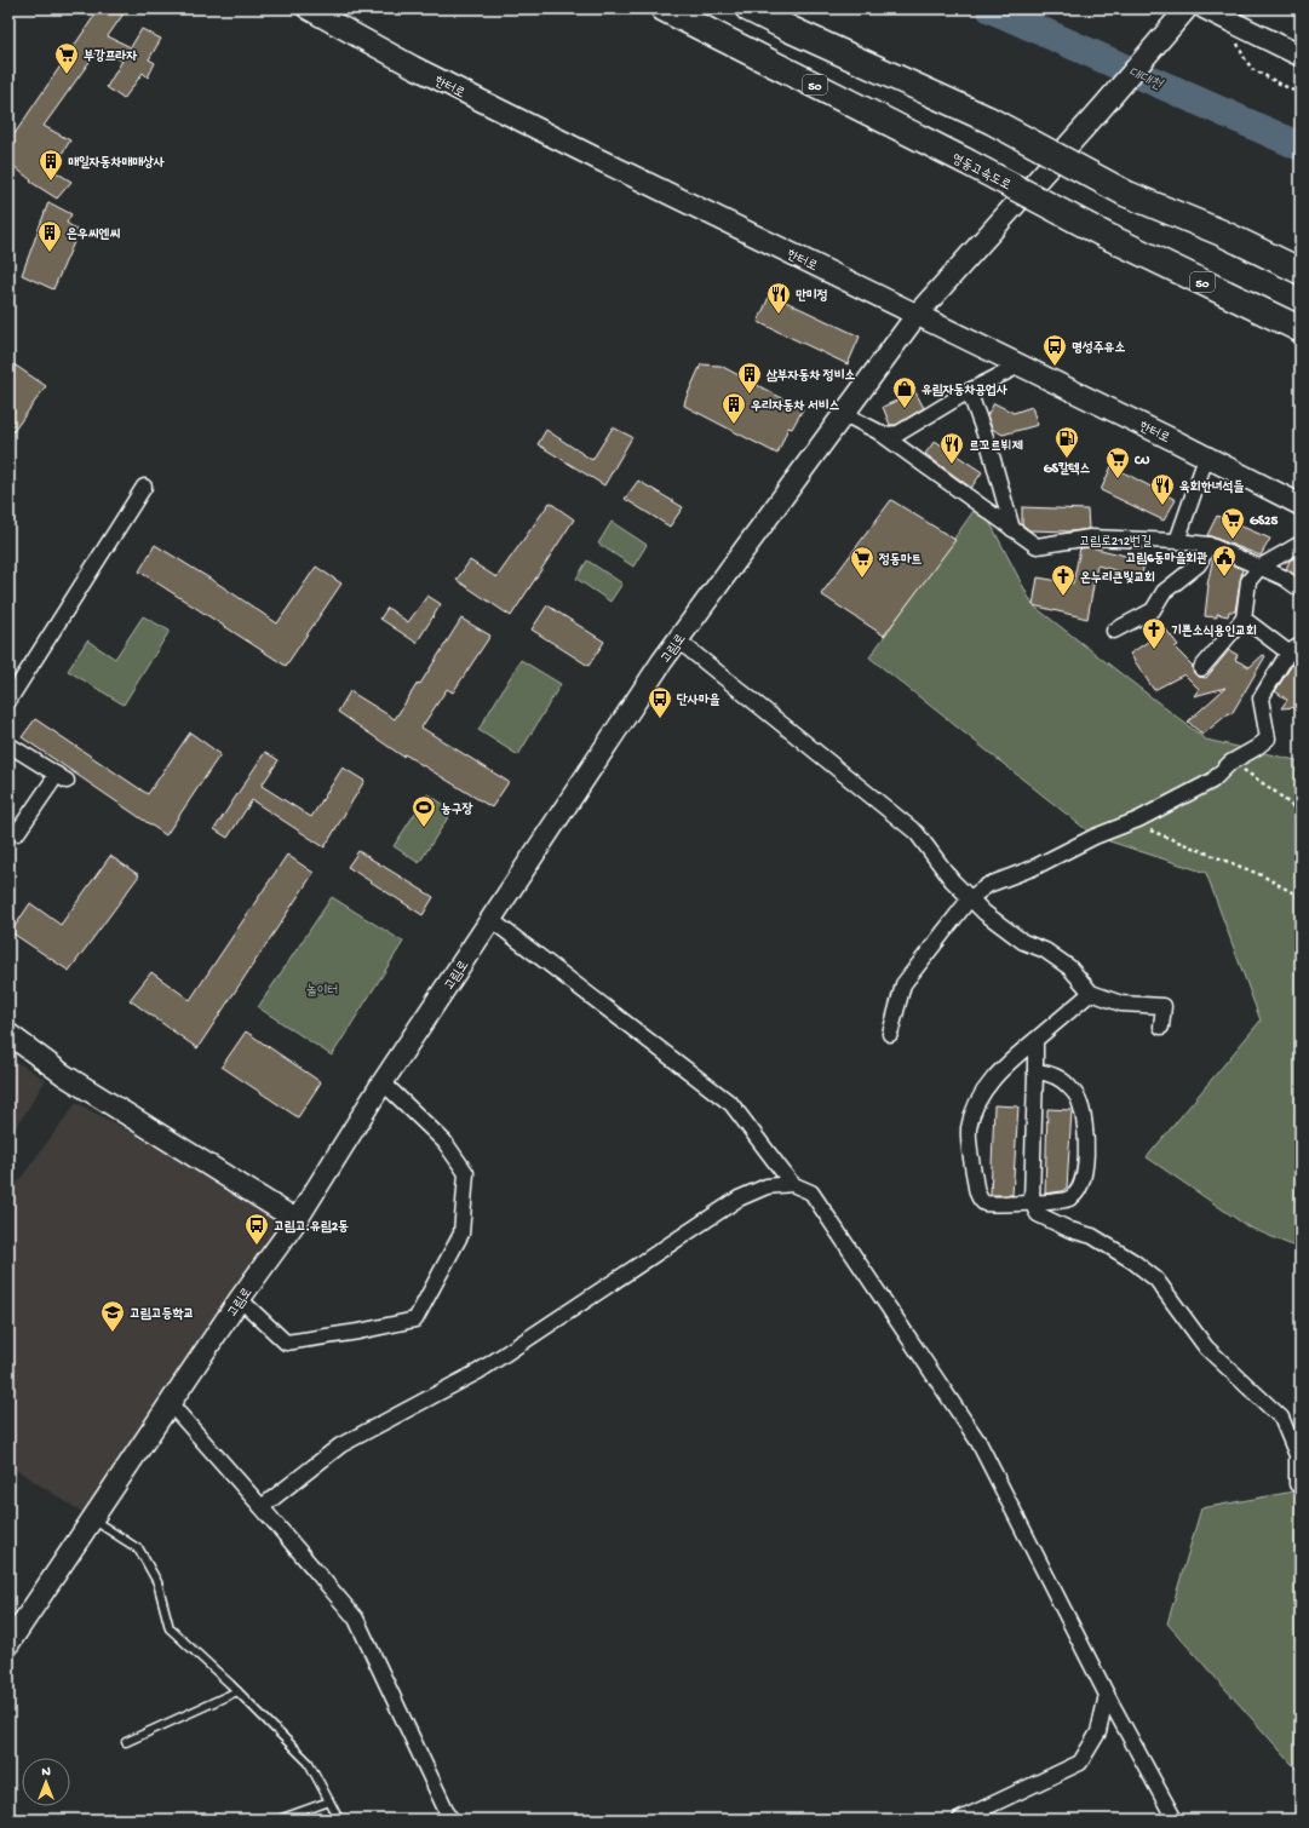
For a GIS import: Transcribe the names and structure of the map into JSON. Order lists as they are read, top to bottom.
{
  "streets": {
    "highway": ["50", "영동고속도로"],
    "street": ["한터로", "고림로212번길", "고림로"]
  },
  "crossings": [
    ["한터로", "고림로"],
    ["고림로212번길", "고림로"]
  ],
  "water": ["대대천"],
  "parks": ["놀이터"],
  "places": {
    "supermarket": [
      "부강프라자",
      "CU",
      "GS25",
      "정동마트"
    ],
    "building": [
      "매일자동차매매상사",
      "은우씨엔씨",
      "삼부자동차 정비소",
      "우리자동차 서비스"
    ],
    "restaurant": ["만미정", "르꼬르뷔제", "육회한녀석들"],
    "bus stop": ["명성주유소", "단사마을", "고림고.유림2동"],
    "shop": ["유림자동차공업사"],
    "fuel station": ["GS칼텍스"],
    "public building": ["고림6동마을회관"],
    "church": ["온누리큰빛교회", "기쁜소식용인교회"],
    "sports": ["농구장"],
    "school or university": ["고림고등학교"]
  },
  "north": "top"
}
